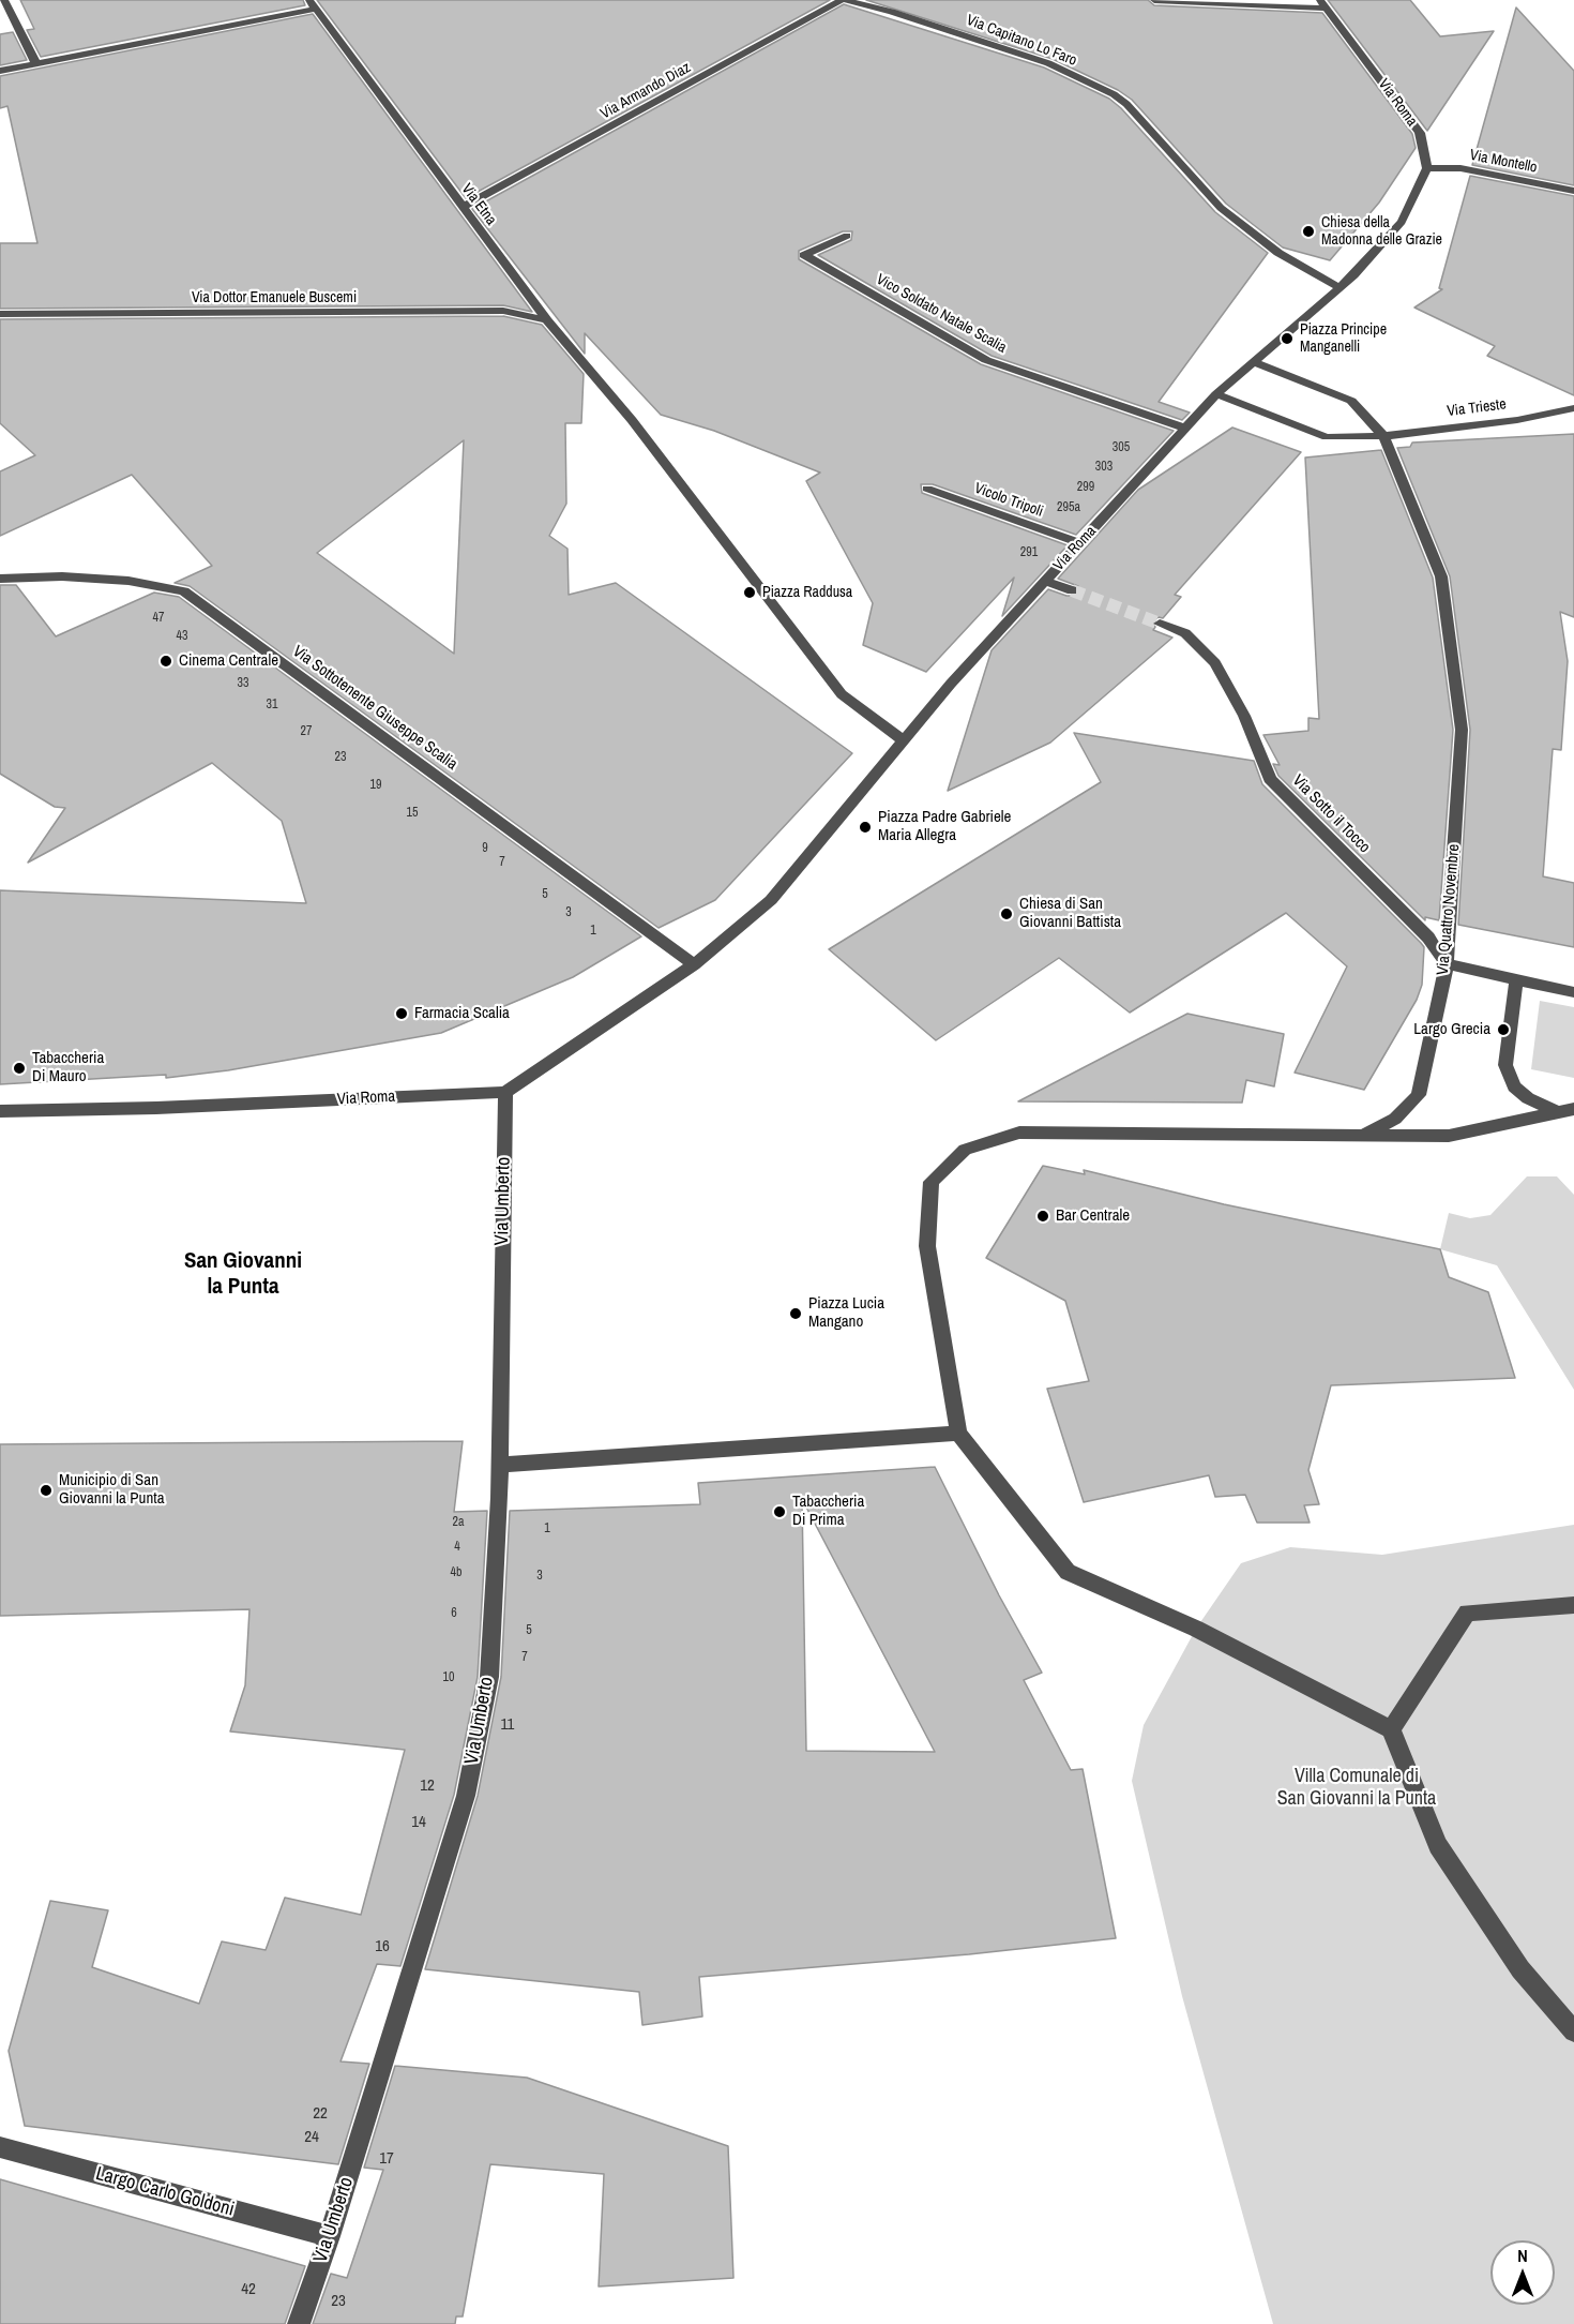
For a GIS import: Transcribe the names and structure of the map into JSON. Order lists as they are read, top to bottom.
{
  "streets": {
    "street": [
      "Via Capitano Lo Faro",
      "Via Armando Diaz",
      "Via Roma",
      "Via Montello",
      "Via Etna",
      "Via Dottor Emanuele Buscemi",
      "Vico Soldato Natale Scalia",
      "Via Trieste",
      "Vicolo Tripoli",
      "Via Sottotenente Giuseppe Scalia",
      "Via Sotto il Tocco",
      "Via Quattro Novembre",
      "Via Umberto",
      "Largo Carlo Goldoni"
    ]
  },
  "crossings": [
    ["Via Capitano Lo Faro", "Via Armando Diaz"],
    ["Via Capitano Lo Faro", "Via Roma"],
    ["Via Armando Diaz", "Via Etna"],
    ["Via Roma", "Via Montello"],
    ["Via Roma", "Via Etna"],
    ["Via Roma", "Vico Soldato Natale Scalia"],
    ["Via Roma", "Via Trieste"],
    ["Via Roma", "Vicolo Tripoli"],
    ["Via Roma", "Via Sottotenente Giuseppe Scalia"],
    ["Via Roma", "Via Quattro Novembre"],
    ["Via Roma", "Via Umberto"],
    ["Via Etna", "Via Dottor Emanuele Buscemi"],
    ["Via Trieste", "Via Quattro Novembre"],
    ["Via Sotto il Tocco", "Via Quattro Novembre"],
    ["Via Umberto", "Largo Carlo Goldoni"]
  ],
  "districts": ["San Giovanni la Punta"],
  "parks": ["Villa Comunale di San Giovanni la Punta"],
  "places": [
    "Chiesa della Madonna delle Grazie",
    "Piazza Principe Manganelli",
    "Piazza Raddusa",
    "Cinema Centrale",
    "Piazza Padre Gabriele Maria Allegra",
    "Chiesa di San Giovanni Battista",
    "Farmacia Scalia",
    "Largo Grecia",
    "Tabaccheria Di Mauro",
    "Bar Centrale",
    "Piazza Lucia Mangano",
    "Municipio di San Giovanni la Punta",
    "Tabaccheria Di Prima"
  ],
  "house_numbers": [
    "305",
    "303",
    "299",
    "295a",
    "291",
    "47",
    "43",
    "33",
    "31",
    "27",
    "23",
    "19",
    "15",
    "9",
    "7",
    "5",
    "3",
    "1",
    "2a",
    "1",
    "4",
    "4b",
    "3",
    "6",
    "5",
    "7",
    "10",
    "11",
    "12",
    "14",
    "16",
    "22",
    "24",
    "17",
    "42",
    "23"
  ],
  "north": "top"
}
